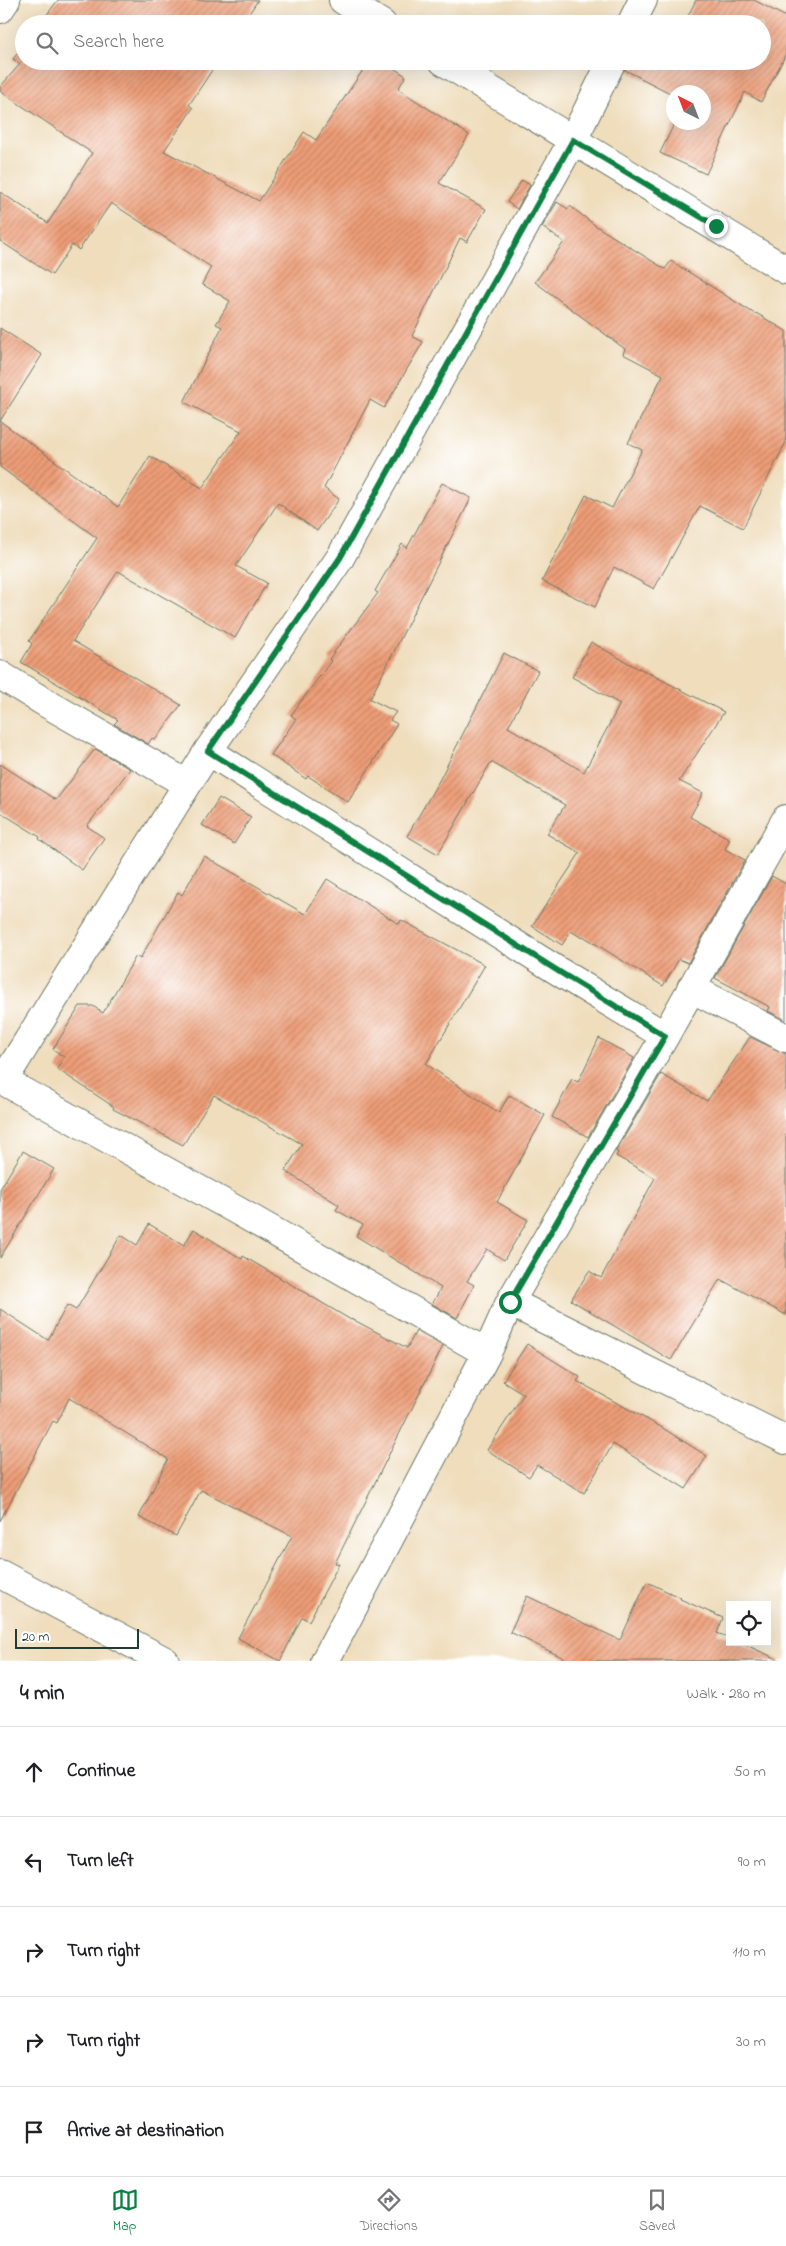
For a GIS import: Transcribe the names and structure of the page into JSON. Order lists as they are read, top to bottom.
{
  "scale_bar": "20 m",
  "north": "top left",
  "page": {
    "search": "Search here",
    "scale": "20 m",
    "heading": ["4 min", "Walk · 280 m"],
    "list": [
      ["Continue", "50 m"],
      ["Turn left", "90 m"],
      ["Turn right", "110 m"],
      ["Turn right", "30 m"],
      "Arrive at destination"
    ],
    "nav": ["Map", "Directions", "Saved"]
  }
}
